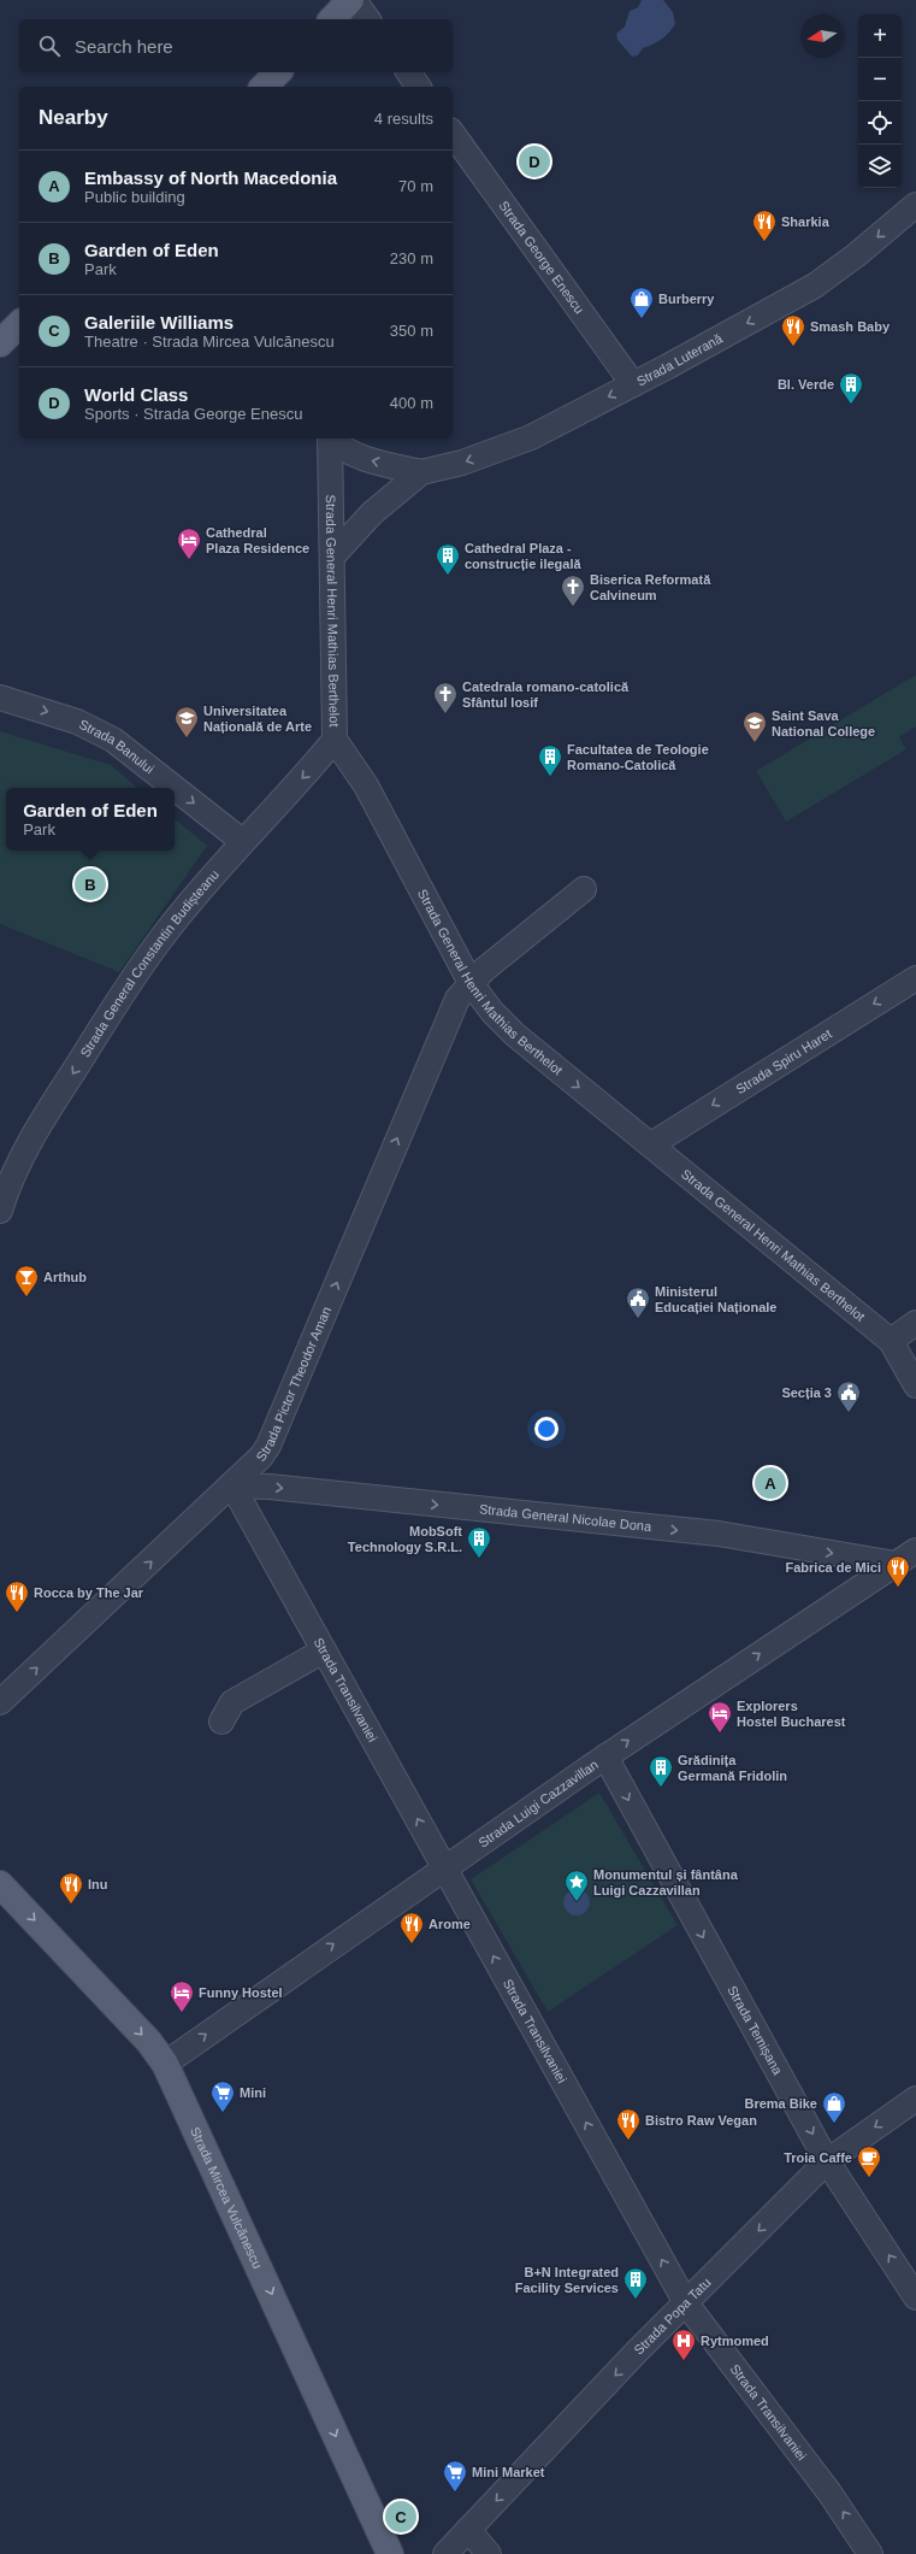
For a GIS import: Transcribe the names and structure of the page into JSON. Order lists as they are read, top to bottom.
{
  "streets": {
    "main road": ["Strada Mircea Vulcănescu"],
    "street": [
      "Strada George Enescu",
      "Strada Luterană",
      "Strada General Henri Mathias Berthelot",
      "Strada Banului",
      "Strada General Constantin Budișteanu",
      "Strada Spiru Haret",
      "Strada Pictor Theodor Aman",
      "Strada General Nicolae Dona",
      "Strada Transilvaniei",
      "Strada Luigi Cazzavillan",
      "Strada Temișana",
      "Strada Popa Tatu"
    ]
  },
  "crossings": [
    ["Strada George Enescu", "Strada Luterană"],
    ["Strada Luterană", "Strada General Henri Mathias Berthelot"],
    ["Strada General Henri Mathias Berthelot", "Strada General Constantin Budișteanu"],
    ["Strada General Henri Mathias Berthelot", "Strada Spiru Haret"],
    ["Strada General Henri Mathias Berthelot", "Strada Pictor Theodor Aman"],
    ["Strada Banului", "Strada General Constantin Budișteanu"],
    ["Strada Pictor Theodor Aman", "Strada General Nicolae Dona"],
    ["Strada Pictor Theodor Aman", "Strada Transilvaniei"],
    ["Strada General Nicolae Dona", "Strada Transilvaniei"],
    ["Strada General Nicolae Dona", "Strada Luigi Cazzavillan"],
    ["Strada Transilvaniei", "Strada Luigi Cazzavillan"],
    ["Strada Transilvaniei", "Strada Popa Tatu"],
    ["Strada Luigi Cazzavillan", "Strada Temișana"],
    ["Strada Luigi Cazzavillan", "Strada Mircea Vulcănescu"],
    ["Strada Temișana", "Strada Popa Tatu"]
  ],
  "one_way": [
    "Strada Luterană",
    "Strada Banului",
    "Strada General Constantin Budișteanu",
    "Strada Spiru Haret",
    "Strada Pictor Theodor Aman",
    "Strada General Nicolae Dona",
    "Strada Transilvaniei",
    "Strada Luigi Cazzavillan",
    "Strada Mircea Vulcănescu",
    "Strada Popa Tatu"
  ],
  "places": {
    "restaurant": [
      "Sharkia",
      "Smash Baby",
      "Fabrica de Mici",
      "Rocca by The Jar",
      "Inu",
      "Arome",
      "Bistro Raw Vegan"
    ],
    "shop": ["Burberry", "Brema Bike"],
    "building": [
      "Bl. Verde",
      "Cathedral Plaza - construcție ilegală",
      "Facultatea de Teologie Romano-Catolică",
      "MobSoft Technology S.R.L.",
      "Grădinița Germană Fridolin",
      "B+N Integrated Facility Services"
    ],
    "hotel": ["Cathedral Plaza Residence", "Explorers Hostel Bucharest", "Funny Hostel"],
    "church": ["Biserica Reformată Calvineum", "Catedrala romano-catolică Sfântul Iosif"],
    "school or university": ["Universitatea Națională de Arte", "Saint Sava National College"],
    "bar": ["Arthub"],
    "public building": ["Ministerul Educației Naționale", "Secția 3"],
    "place": ["Monumentul și fântâna Luigi Cazzavillan"],
    "supermarket": ["Mini", "Mini Market"],
    "cafe": ["Troia Caffe"],
    "hospital": ["Rytmomed"]
  },
  "north": "left",
  "page": {
    "map_buttons": ["+", "−"],
    "search": "Search here",
    "heading": ["Nearby", "4 results"],
    "pins": [
      "D",
      "B",
      "A",
      "C"
    ],
    "list": [
      {
        "mark": "A",
        "name": "Embassy of North Macedonia",
        "note": "Public building",
        "value": "70 m"
      },
      {
        "mark": "B",
        "name": "Garden of Eden",
        "note": "Park",
        "value": "230 m"
      },
      {
        "mark": "C",
        "name": "Galeriile Williams",
        "note": "Theatre · Strada Mircea Vulcănescu",
        "value": "350 m"
      },
      {
        "mark": "D",
        "name": "World Class",
        "note": "Sports · Strada George Enescu",
        "value": "400 m"
      }
    ],
    "popup": ["Garden of Eden", "Park"]
  }
}
